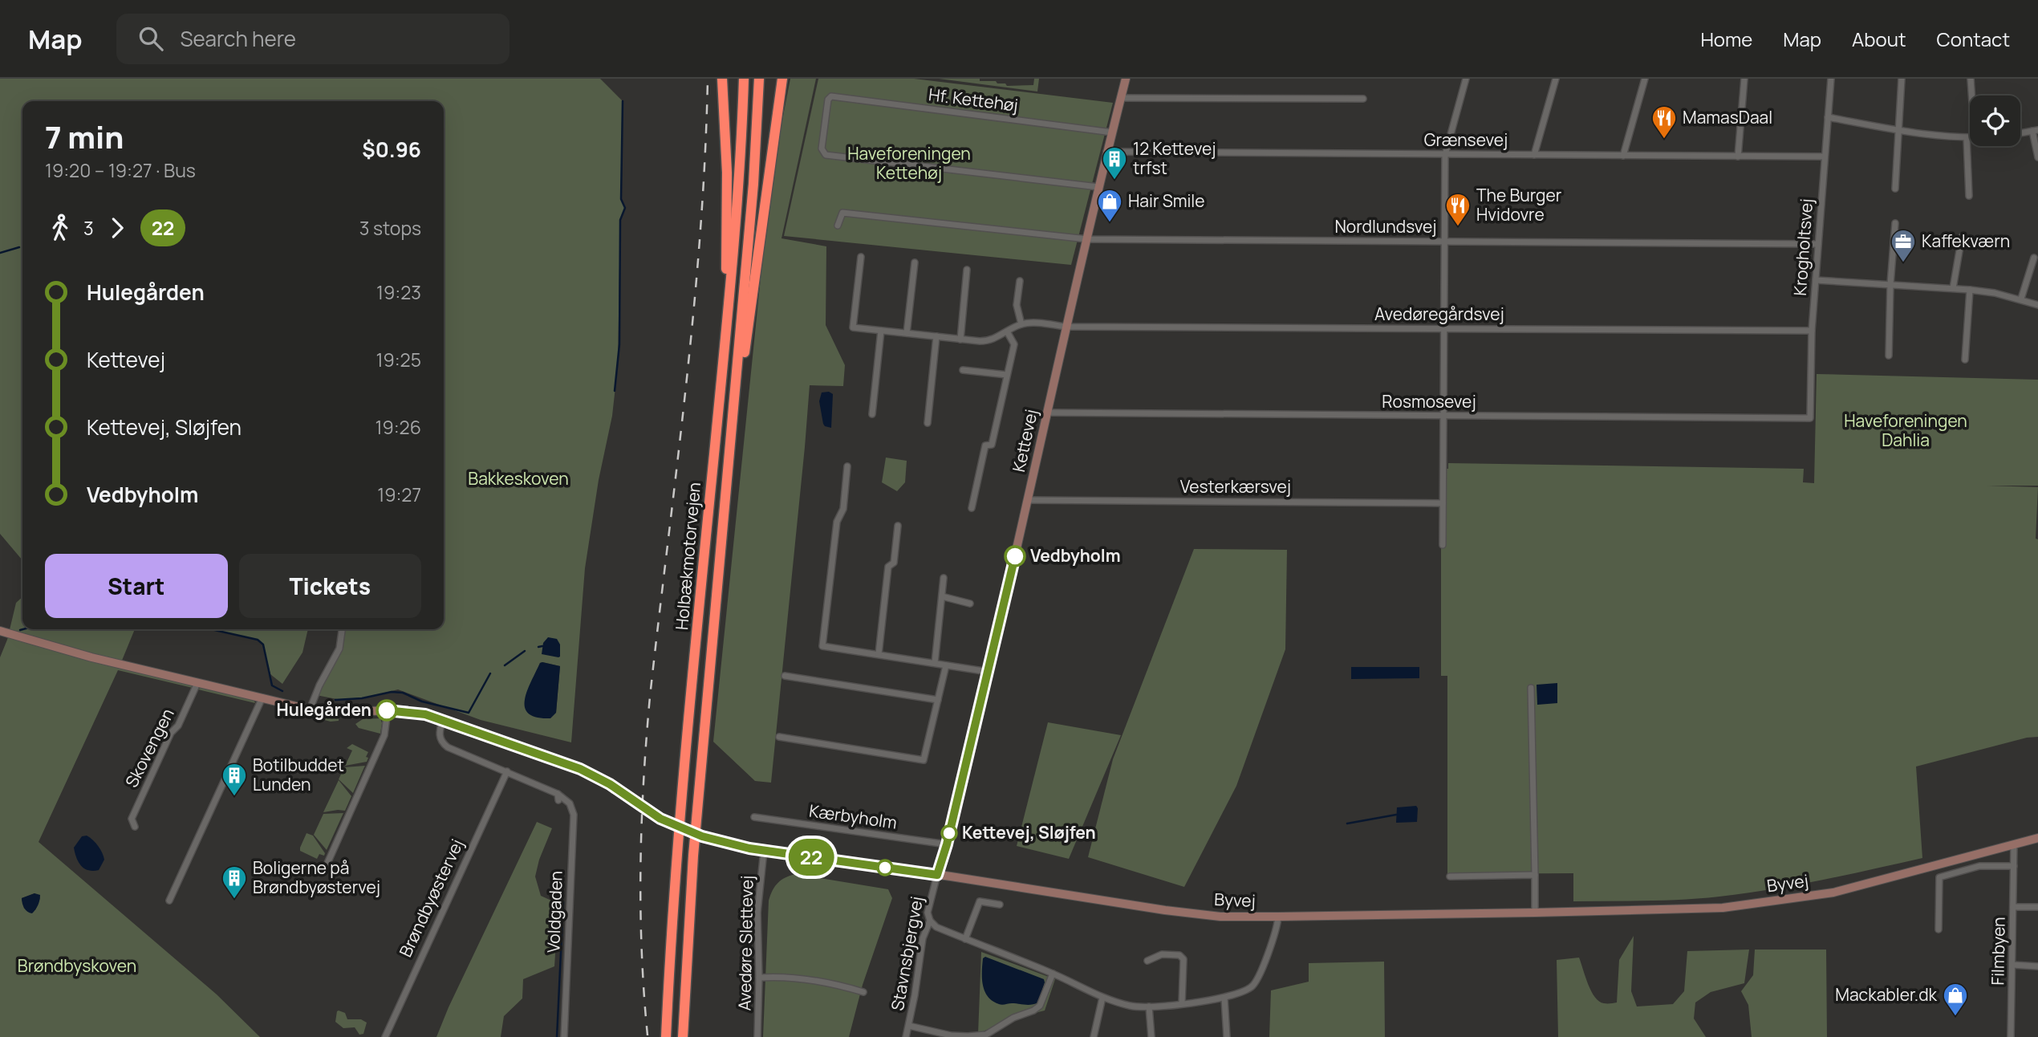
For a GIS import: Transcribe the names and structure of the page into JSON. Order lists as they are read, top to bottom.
{
  "streets": {
    "highway": ["Holbækmotorvejen"],
    "street": [
      "Hf. Kettehøj",
      "Grænsevej",
      "Nordlundsvej",
      "Krogholtsvej",
      "Avedøregårdsvej",
      "Rosmosevej",
      "Kettevej",
      "Vesterkærsvej",
      "Skovengen",
      "Kærbyholm",
      "Byvej",
      "Brøndbyøstervej",
      "Voldgaden",
      "Avedøre Slettevej",
      "Filmbyen",
      "Stavnsbjergvej"
    ]
  },
  "crossings": [
    ["Hf. Kettehøj", "Kettevej"],
    ["Grænsevej", "Krogholtsvej"],
    ["Grænsevej", "Kettevej"],
    ["Nordlundsvej", "Krogholtsvej"],
    ["Nordlundsvej", "Kettevej"],
    ["Krogholtsvej", "Avedøregårdsvej"],
    ["Krogholtsvej", "Rosmosevej"],
    ["Avedøregårdsvej", "Kettevej"],
    ["Rosmosevej", "Kettevej"],
    ["Kettevej", "Vesterkærsvej"],
    ["Kettevej", "Kærbyholm"],
    ["Kettevej", "Byvej"],
    ["Kettevej", "Stavnsbjergvej"],
    ["Byvej", "Filmbyen"],
    ["Byvej", "Stavnsbjergvej"],
    ["Brøndbyøstervej", "Voldgaden"]
  ],
  "parks": [
    "Haveforeningen Kettehøj",
    "Haveforeningen Dahlia",
    "Bakkeskoven",
    "Brøndbyskoven"
  ],
  "places": {
    "restaurant": ["MamasDaal", "The Burger Hvidovre"],
    "building": ["12 Kettevej trfst", "Botilbuddet Lunden", "Boligerne på Brøndbyøstervej"],
    "shop": ["Hair Smile", "Mackabler.dk"],
    "office": ["Kaffekværn"],
    "other": ["Vedbyholm", "Hulegården", "Kettevej, Sløjfen"]
  },
  "lines": ["bus line 22"],
  "page": {
    "header": "Map",
    "search": "Search here",
    "nav": [
      "Home",
      "Map",
      "About",
      "Contact"
    ],
    "on_map": "22",
    "heading": ["7 min", "19:20 – 19:27 · Bus", "$0.96"],
    "legs": ["3", "22", "3 stops"],
    "list": [
      {
        "name": "Hulegården",
        "value": "19:23"
      },
      {
        "name": "Kettevej",
        "value": "19:25"
      },
      {
        "name": "Kettevej, Sløjfen",
        "value": "19:26"
      },
      {
        "name": "Vedbyholm",
        "value": "19:27"
      }
    ],
    "buttons": ["Start", "Tickets"]
  }
}
